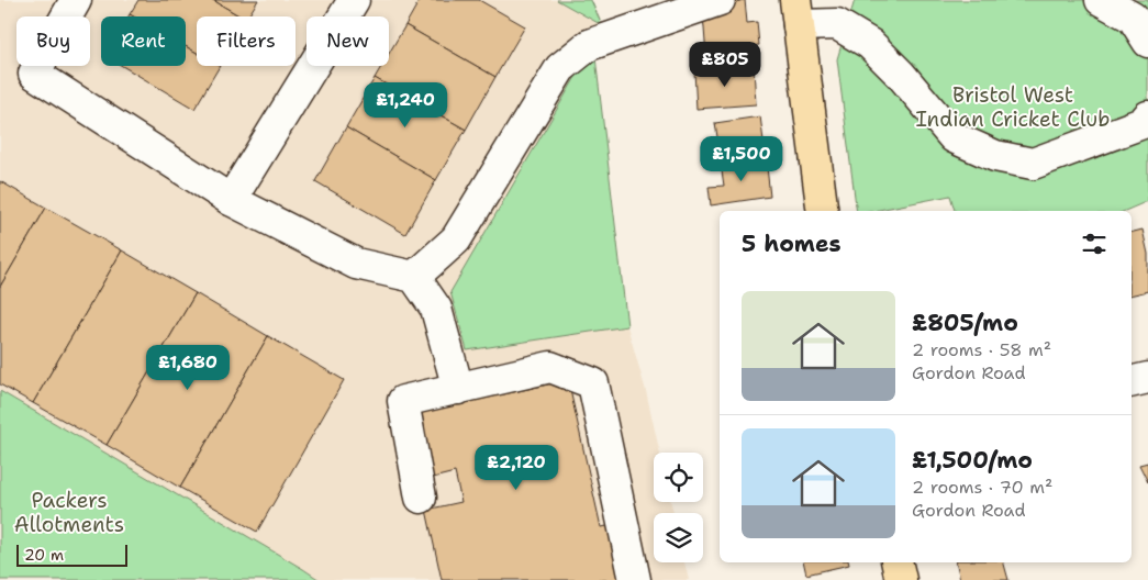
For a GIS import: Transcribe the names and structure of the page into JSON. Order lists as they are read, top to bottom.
{
  "parks": ["Bristol West Indian Cricket Club", "Packers Allotments"],
  "scale_bar": "20 m",
  "page": {
    "chip": [
      "Buy",
      "Rent",
      "Filters",
      "New"
    ],
    "price": [
      "£805",
      "£1,240",
      "£1,500",
      "£1,680",
      "£2,120"
    ],
    "heading": "5 homes",
    "list": [
      {
        "name": "£805/mo",
        "note": "2 rooms · 58 m² · Gordon Road"
      },
      {
        "name": "£1,500/mo",
        "note": "2 rooms · 70 m² · Gordon Road"
      }
    ],
    "scale": "20 m"
  }
}
